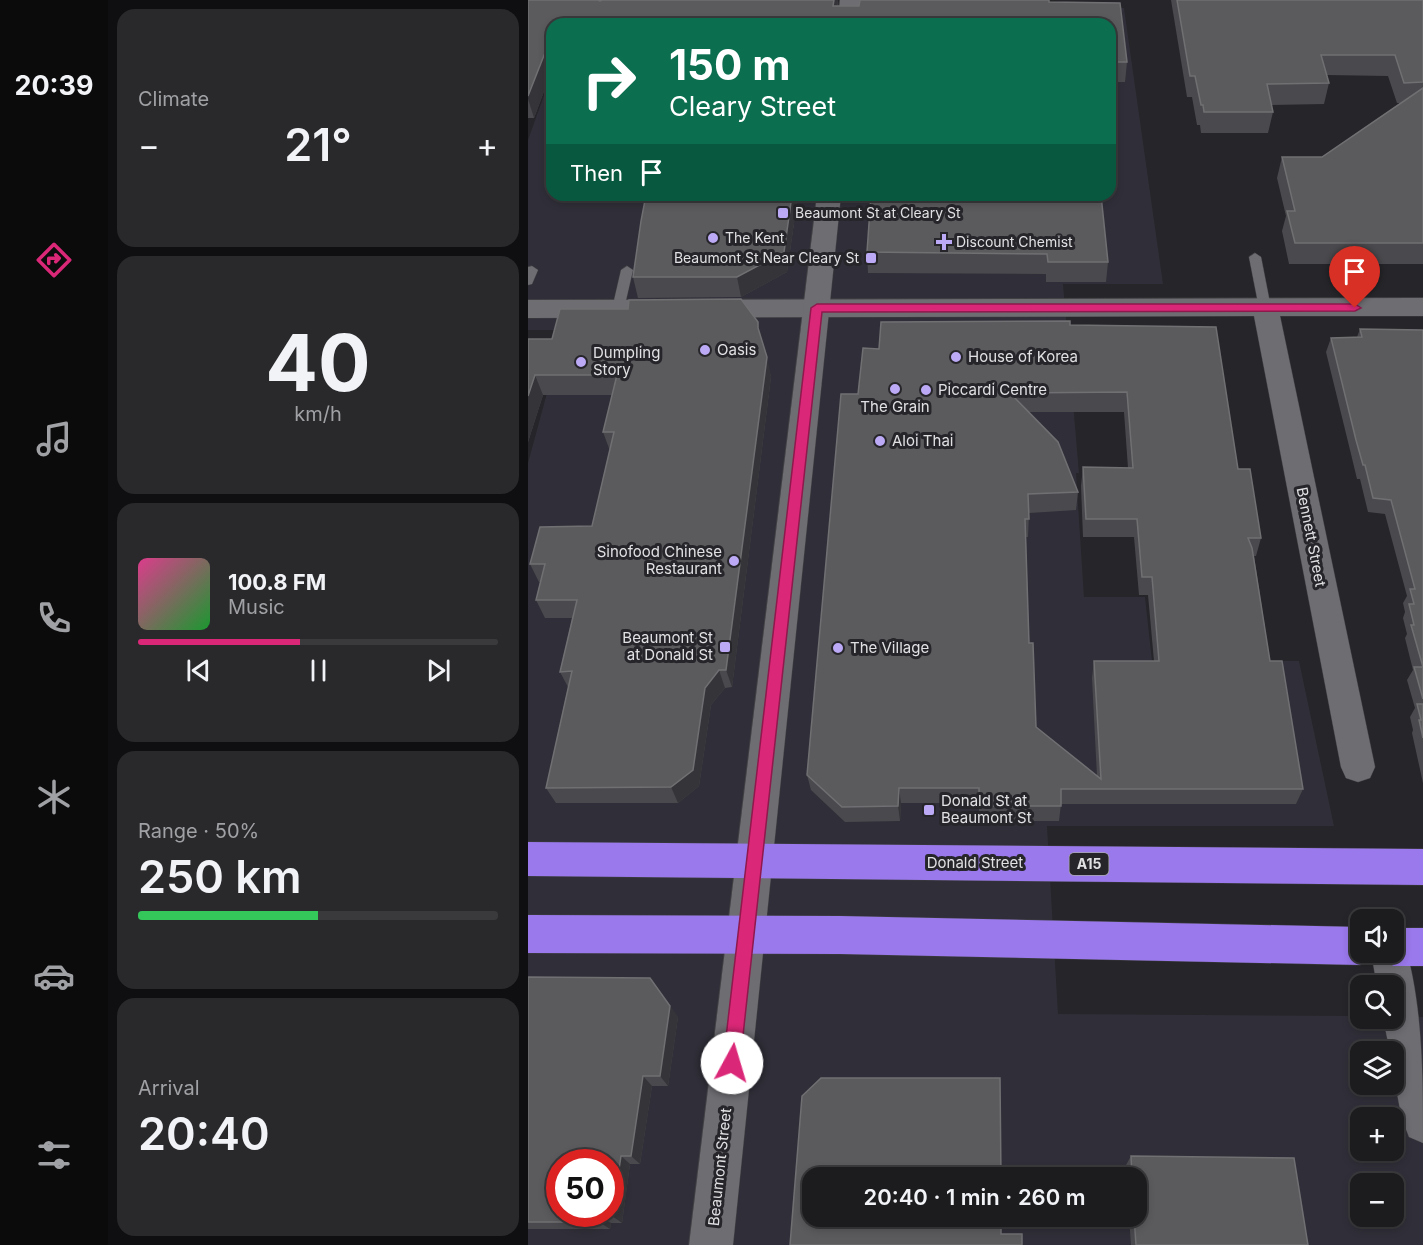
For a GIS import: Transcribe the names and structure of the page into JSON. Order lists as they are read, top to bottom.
{
  "streets": {
    "highway": ["Donald Street", "A15"],
    "main road": ["Beaumont Street"],
    "street": ["Bennett Street"]
  },
  "crossings": [
    ["Donald Street", "Beaumont Street"]
  ],
  "places": {
    "transit": [
      "Beaumont St at Cleary St",
      "Beaumont St Near Cleary St",
      "Beaumont St at Donald St",
      "Donald St at Beaumont St"
    ],
    "other": [
      "The Kent",
      "Oasis",
      "House of Korea",
      "Dumpling Story",
      "The Grain",
      "Piccardi Centre",
      "Aloi Thai",
      "Sinofood Chinese Restaurant",
      "The Village"
    ],
    "health": ["Discount Chemist"]
  },
  "page": {
    "tabs": "20:39",
    "tile": [
      "Climate",
      ["40", "km/h"],
      ["Range · 50%", "250 km"],
      ["Arrival", "20:40"]
    ],
    "turn": ["150 m", "Cleary Street"],
    "heat": ["−", "21°", "+"],
    "then": "Then",
    "song": ["100.8 FM", "Music"],
    "map_buttons": ["+", "−"],
    "limit": "50",
    "trip": "20:40 · 1 min · 260 m"
  }
}
